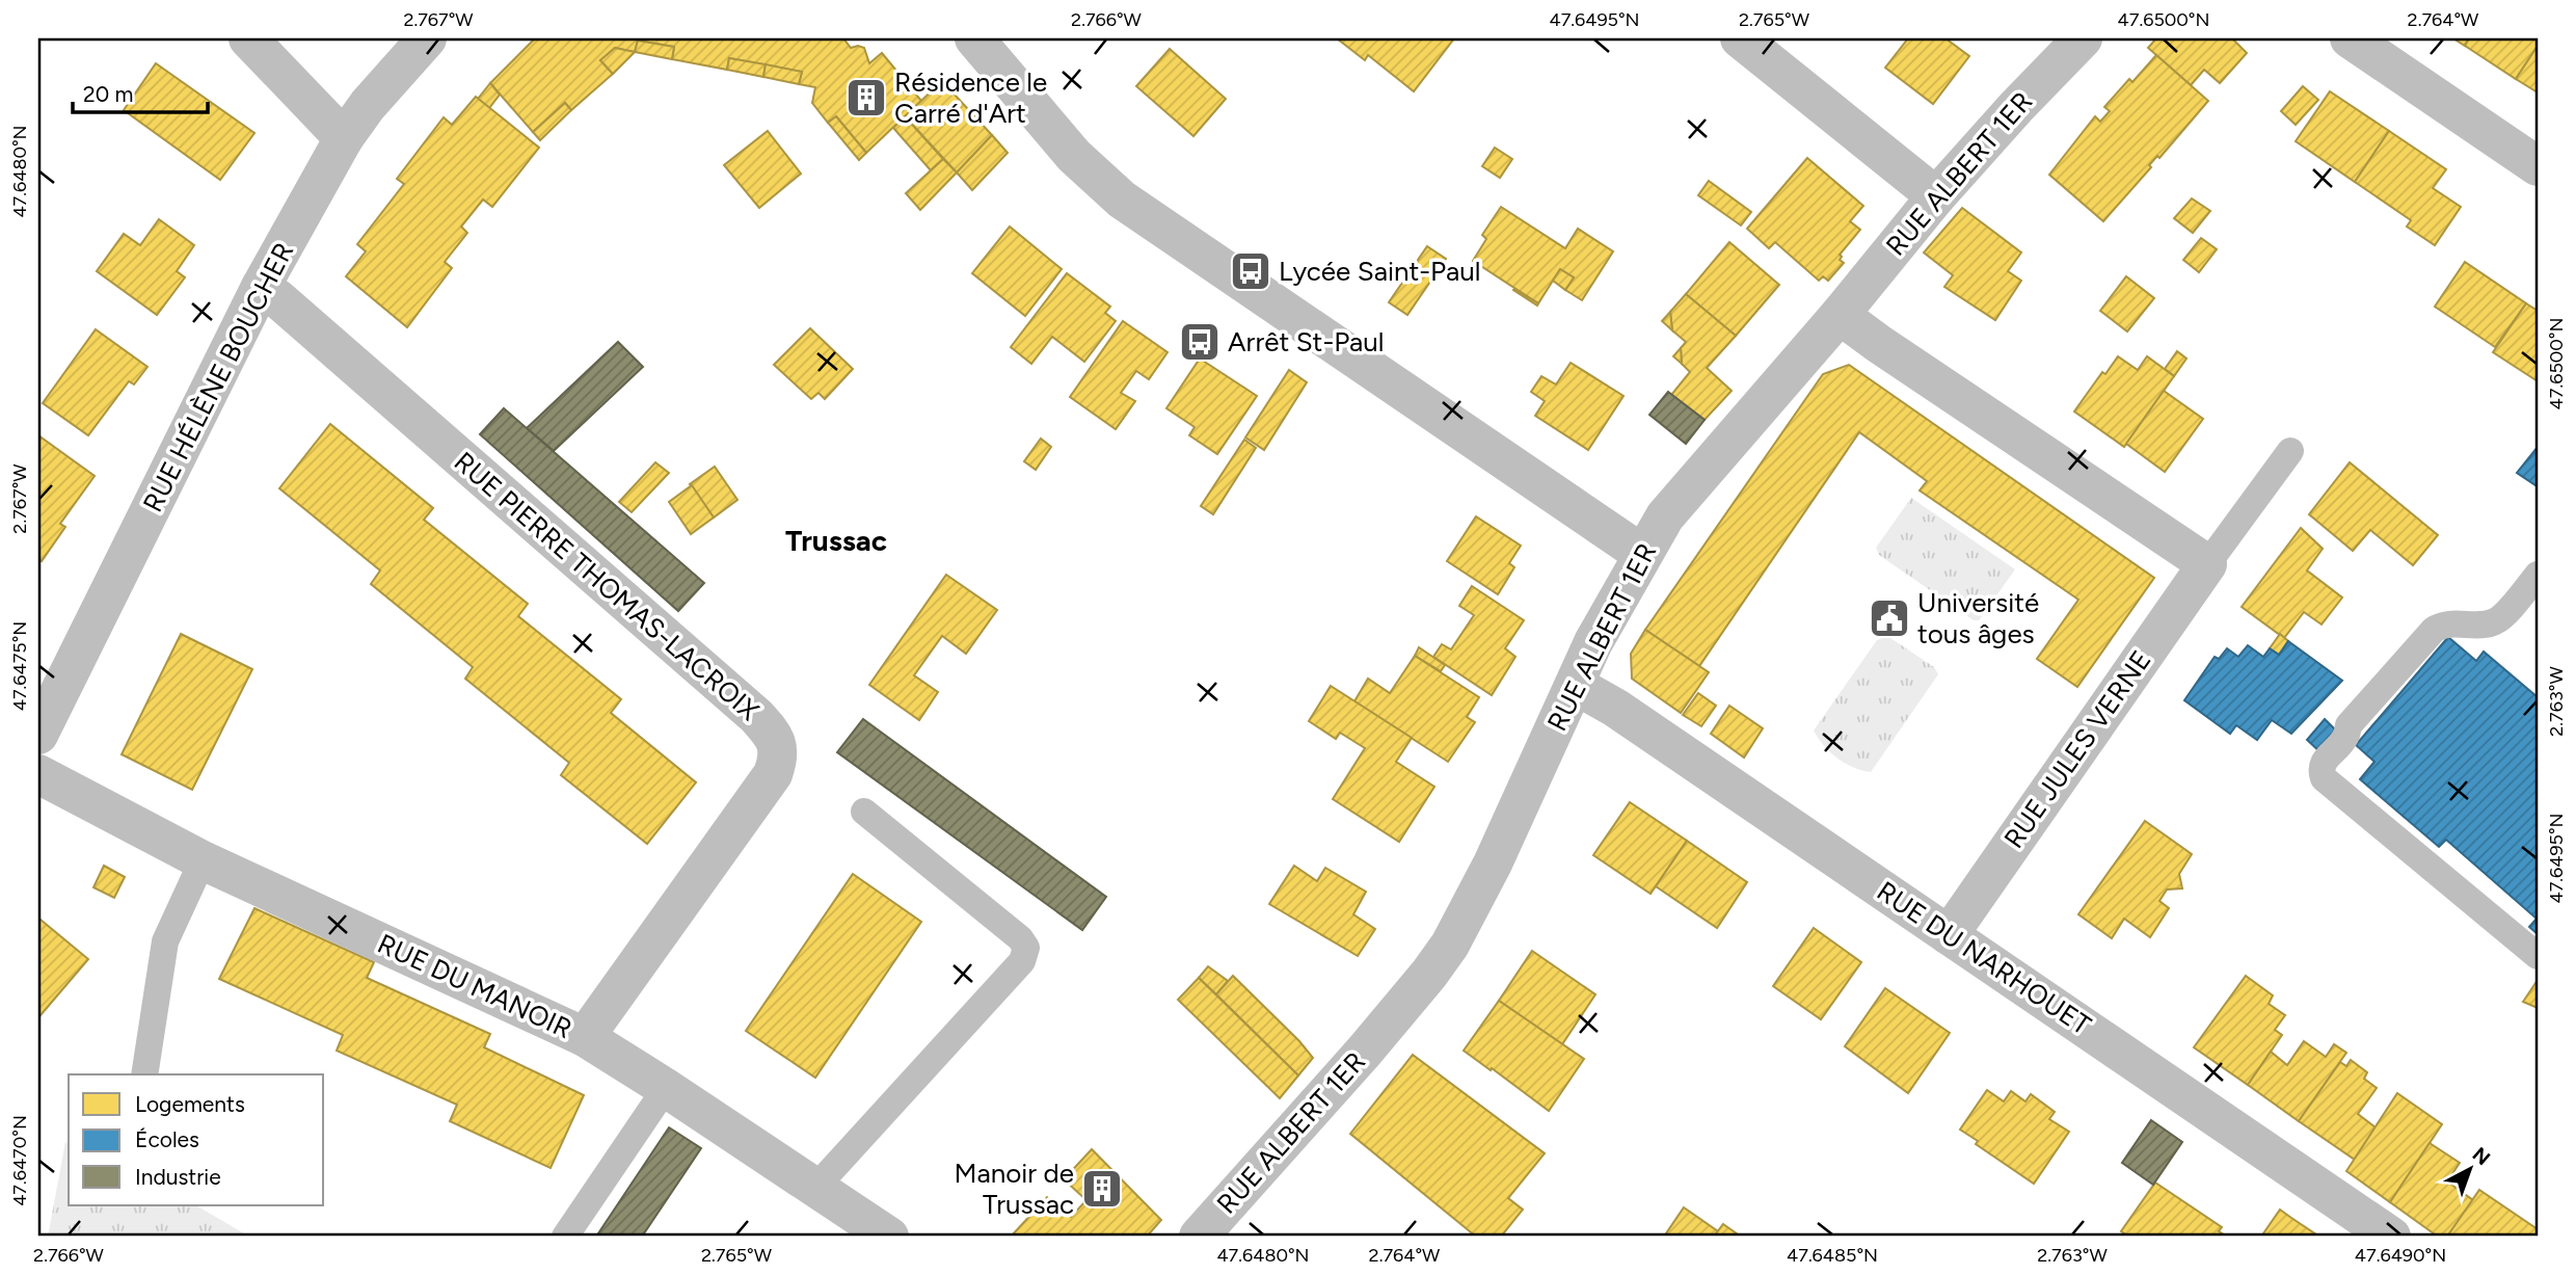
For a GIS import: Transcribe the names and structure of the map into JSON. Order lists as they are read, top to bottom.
{
  "streets": {
    "street": [
      "RUE ALBERT 1ER",
      "RUE HÉLÈNE BOUCHER",
      "RUE PIERRE THOMAS-LACROIX",
      "RUE JULES VERNE",
      "RUE DU NARHOUET",
      "RUE DU MANOIR"
    ]
  },
  "crossings": [
    ["RUE ALBERT 1ER", "RUE DU NARHOUET"],
    ["RUE HÉLÈNE BOUCHER", "RUE PIERRE THOMAS-LACROIX"],
    ["RUE PIERRE THOMAS-LACROIX", "RUE DU MANOIR"],
    ["RUE JULES VERNE", "RUE DU NARHOUET"]
  ],
  "districts": ["Trussac"],
  "places": {
    "building": ["Résidence le Carré d'Art", "Manoir de Trussac"],
    "bus stop": ["Lycée Saint-Paul", "Arrêt St-Paul"],
    "public building": ["Université tous âges"]
  },
  "legend": ["Logements", "Écoles", "Industrie"],
  "scale_bar": "20 m",
  "north": "top right",
  "coordinates": [
    "2.767°W",
    "2.766°W",
    "47.6495°N",
    "2.765°W",
    "47.6500°N",
    "2.764°W",
    "47.6480°N",
    "47.6475°N",
    "2.763°W",
    "47.6470°N",
    "47.6485°N",
    "47.6490°N"
  ]
}
